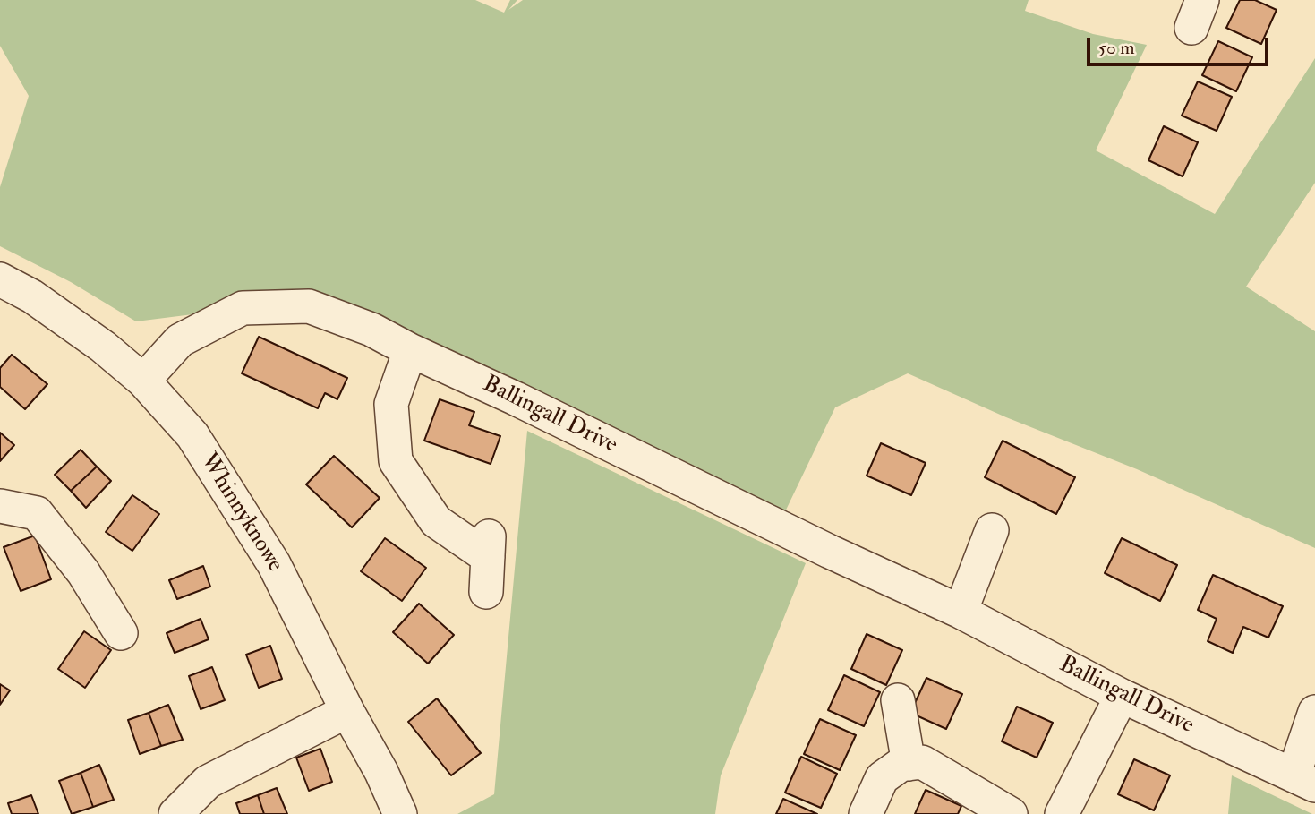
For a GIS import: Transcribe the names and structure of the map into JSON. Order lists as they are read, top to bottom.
{
  "streets": {
    "street": ["Ballingall Drive", "Whinnyknowe"]
  },
  "crossings": [
    ["Ballingall Drive", "Whinnyknowe"]
  ],
  "scale_bar": "50 m"
}
